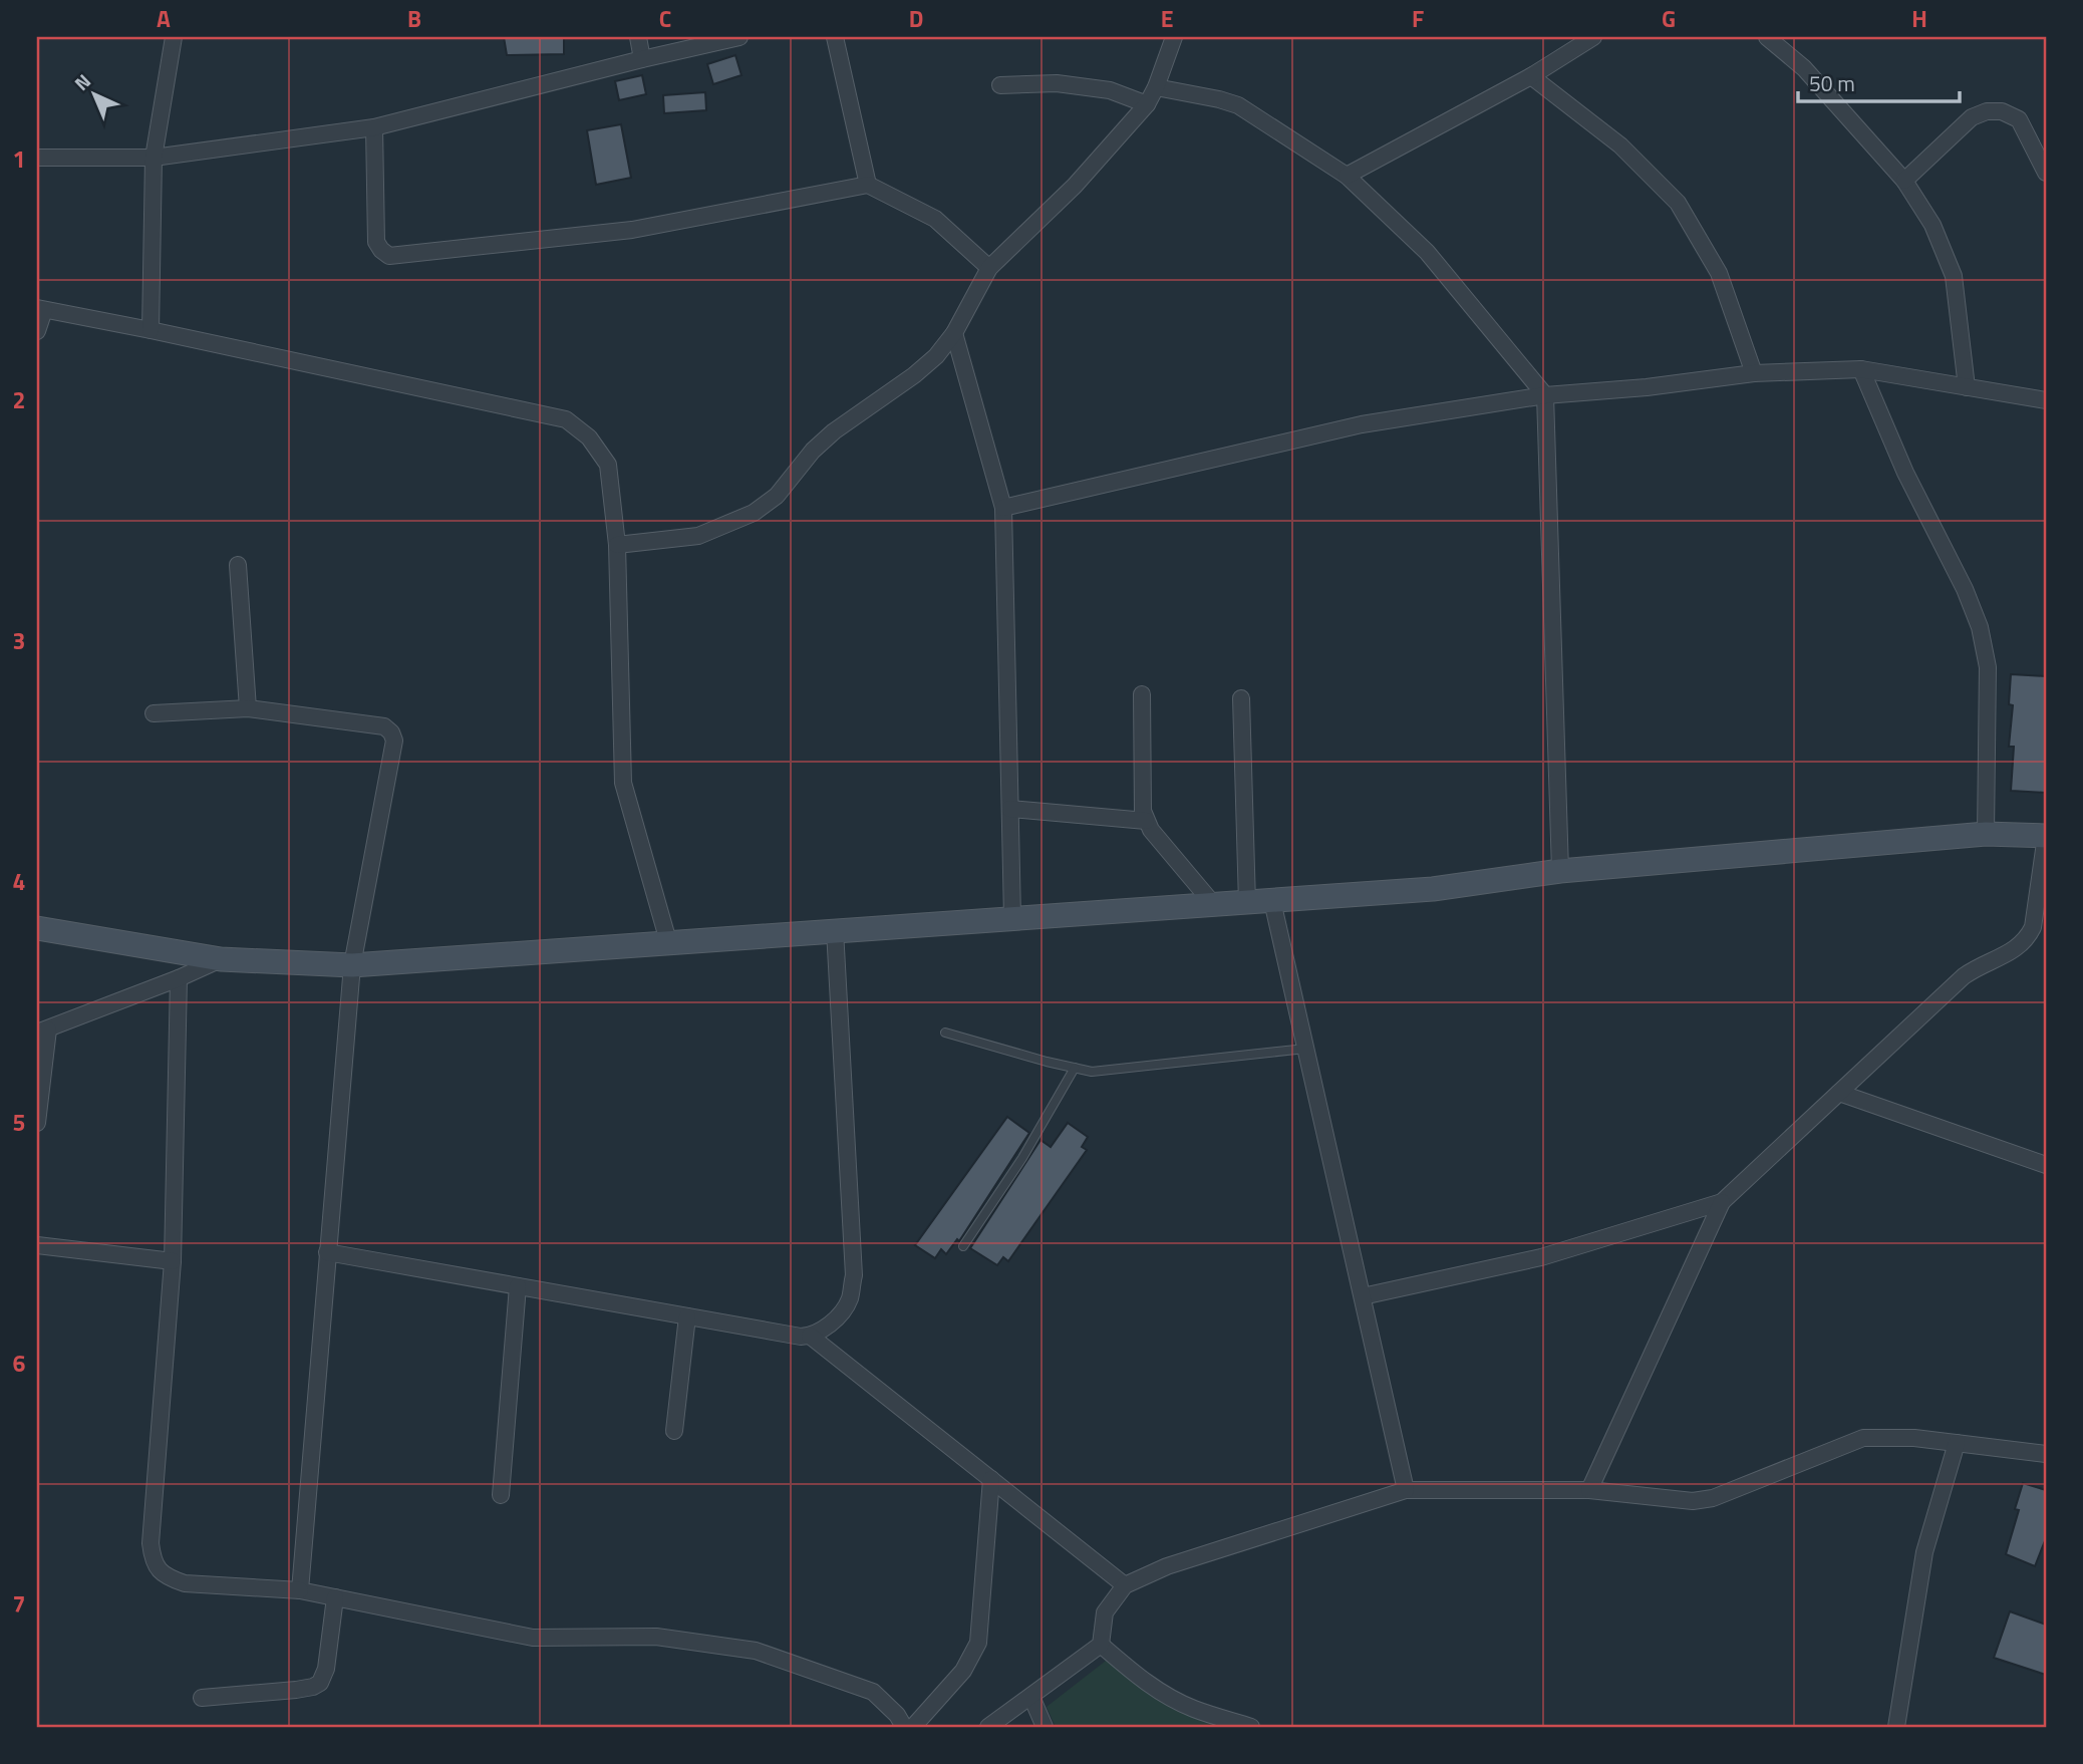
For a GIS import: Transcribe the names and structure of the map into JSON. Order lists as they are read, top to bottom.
{
  "scale_bar": "50 m",
  "north": "top left",
  "grid": {
    "columns": [
      "A",
      "B",
      "C",
      "D",
      "E",
      "F",
      "G",
      "H"
    ],
    "rows": [
      "1",
      "2",
      "3",
      "4",
      "5",
      "6",
      "7"
    ]
  }
}
